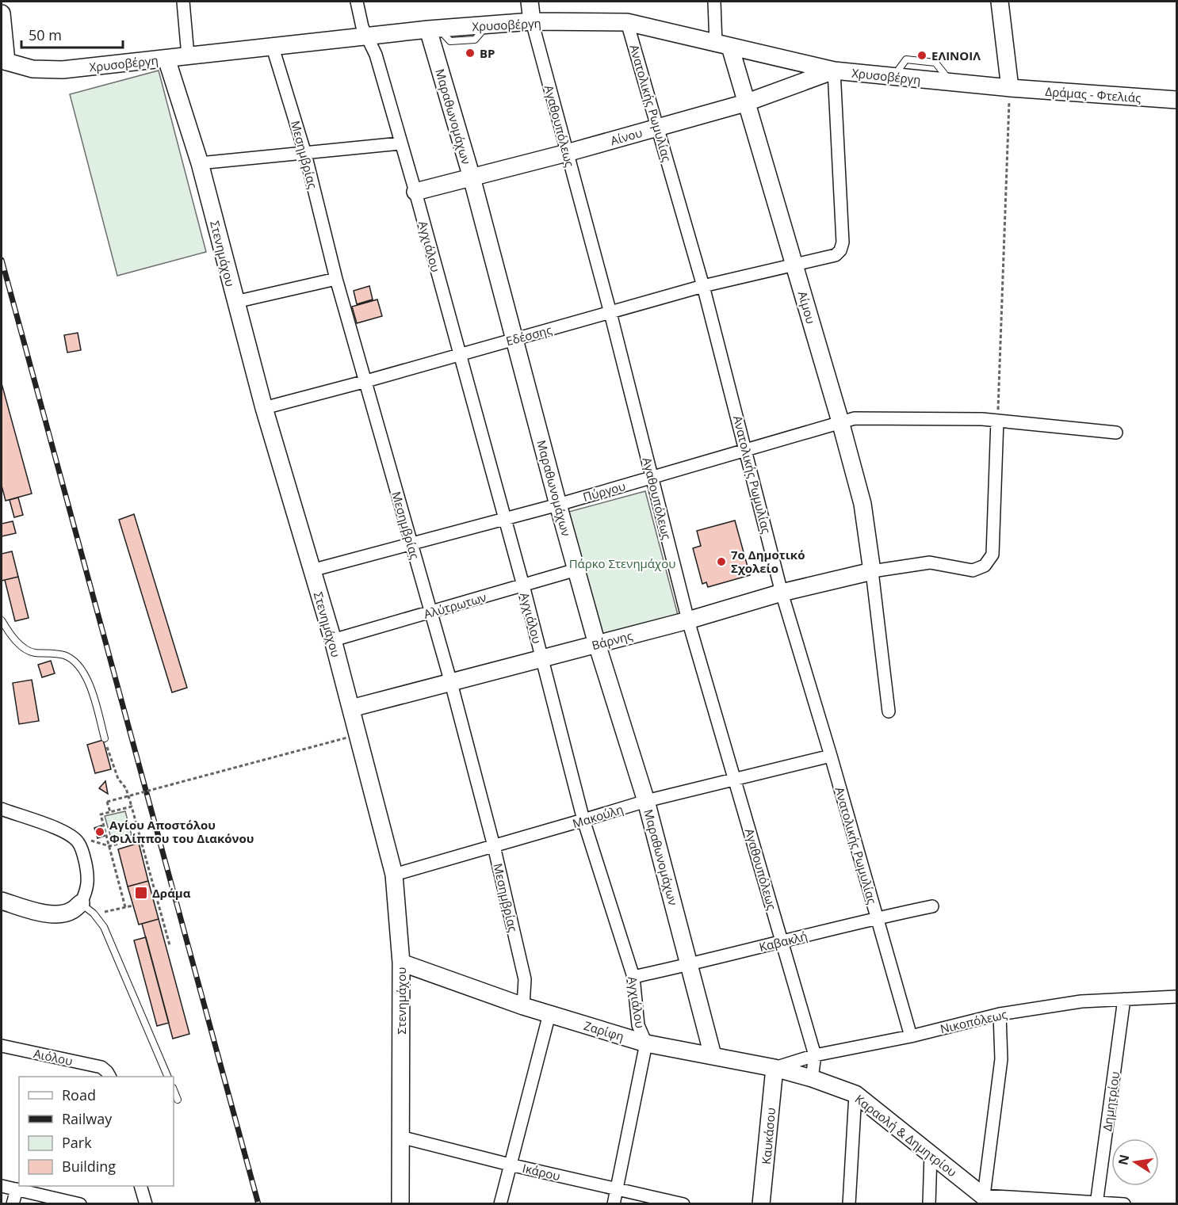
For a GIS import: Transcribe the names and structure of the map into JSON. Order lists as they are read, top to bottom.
{
  "streets": {
    "street": [
      "Χρυσοβέργη",
      "Δράμας - Φτελιάς",
      "Ανατολικής Ρωμυλίας",
      "Μαραθωνομάχων",
      "Αγαθουπόλεως",
      "Αίνου",
      "Μεσημβρίας",
      "Αγχιάλου",
      "Στενημάχου",
      "Αίμου",
      "Εδέσσης",
      "Πύργου",
      "Αλύτρωτων",
      "Βάρνης",
      "Μακούλη",
      "Καβακλή",
      "Νικοπόλεως",
      "Ζαρίφη",
      "Αιόλου",
      "Δημητρίου",
      "Καραολή & Δημητρίου",
      "Καυκάσου",
      "Ικάρου"
    ]
  },
  "crossings": [
    ["Χρυσοβέργη", "Δράμας - Φτελιάς"],
    ["Χρυσοβέργη", "Ανατολικής Ρωμυλίας"],
    ["Χρυσοβέργη", "Μαραθωνομάχων"],
    ["Χρυσοβέργη", "Αγαθουπόλεως"],
    ["Χρυσοβέργη", "Αίνου"],
    ["Χρυσοβέργη", "Μεσημβρίας"],
    ["Χρυσοβέργη", "Αγχιάλου"],
    ["Χρυσοβέργη", "Στενημάχου"],
    ["Χρυσοβέργη", "Αίμου"],
    ["Χρυσοβέργη", "Εδέσσης"],
    ["Ανατολικής Ρωμυλίας", "Αίνου"],
    ["Ανατολικής Ρωμυλίας", "Εδέσσης"],
    ["Ανατολικής Ρωμυλίας", "Πύργου"],
    ["Ανατολικής Ρωμυλίας", "Βάρνης"],
    ["Ανατολικής Ρωμυλίας", "Μακούλη"],
    ["Ανατολικής Ρωμυλίας", "Καβακλή"],
    ["Ανατολικής Ρωμυλίας", "Νικοπόλεως"],
    ["Μαραθωνομάχων", "Αίνου"],
    ["Μαραθωνομάχων", "Εδέσσης"],
    ["Μαραθωνομάχων", "Πύργου"],
    ["Μαραθωνομάχων", "Αλύτρωτων"],
    ["Μαραθωνομάχων", "Βάρνης"],
    ["Μαραθωνομάχων", "Μακούλη"],
    ["Μαραθωνομάχων", "Καβακλή"],
    ["Μαραθωνομάχων", "Ζαρίφη"],
    ["Αγαθουπόλεως", "Αίνου"],
    ["Αγαθουπόλεως", "Εδέσσης"],
    ["Αγαθουπόλεως", "Πύργου"],
    ["Αγαθουπόλεως", "Βάρνης"],
    ["Αγαθουπόλεως", "Μακούλη"],
    ["Αγαθουπόλεως", "Καβακλή"],
    ["Αγαθουπόλεως", "Νικοπόλεως"],
    ["Αίνου", "Αγχιάλου"],
    ["Αίνου", "Αίμου"],
    ["Αίνου", "Εδέσσης"],
    ["Μεσημβρίας", "Εδέσσης"],
    ["Μεσημβρίας", "Πύργου"],
    ["Μεσημβρίας", "Αλύτρωτων"],
    ["Μεσημβρίας", "Βάρνης"],
    ["Μεσημβρίας", "Μακούλη"],
    ["Μεσημβρίας", "Ζαρίφη"],
    ["Αγχιάλου", "Εδέσσης"],
    ["Αγχιάλου", "Πύργου"],
    ["Αγχιάλου", "Αλύτρωτων"],
    ["Αγχιάλου", "Βάρνης"],
    ["Αγχιάλου", "Μακούλη"],
    ["Αγχιάλου", "Καβακλή"],
    ["Αγχιάλου", "Ζαρίφη"],
    ["Αγχιάλου", "Ικάρου"],
    ["Στενημάχου", "Εδέσσης"],
    ["Στενημάχου", "Πύργου"],
    ["Στενημάχου", "Αλύτρωτων"],
    ["Στενημάχου", "Βάρνης"],
    ["Στενημάχου", "Μακούλη"],
    ["Στενημάχου", "Ζαρίφη"],
    ["Στενημάχου", "Ικάρου"],
    ["Αίμου", "Εδέσσης"],
    ["Αίμου", "Πύργου"],
    ["Αίμου", "Βάρνης"],
    ["Νικοπόλεως", "Ζαρίφη"],
    ["Νικοπόλεως", "Δημητρίου"],
    ["Νικοπόλεως", "Καυκάσου"],
    ["Ζαρίφη", "Καραολή & Δημητρίου"],
    ["Ζαρίφη", "Καυκάσου"]
  ],
  "parks": ["Πάρκο Στενημάχου"],
  "places": {
    "other": [
      "BP",
      "ΕΛΙΝΟΙΛ",
      "7ο Δημοτικό Σχολείο",
      "Αγίου Αποστόλου Φιλίππου του Διακόνου"
    ],
    "transit": ["Δράμα"]
  },
  "legend": [
    "Road",
    "Railway",
    "Park",
    "Building"
  ],
  "scale_bar": "50 m",
  "north": "left"
}
